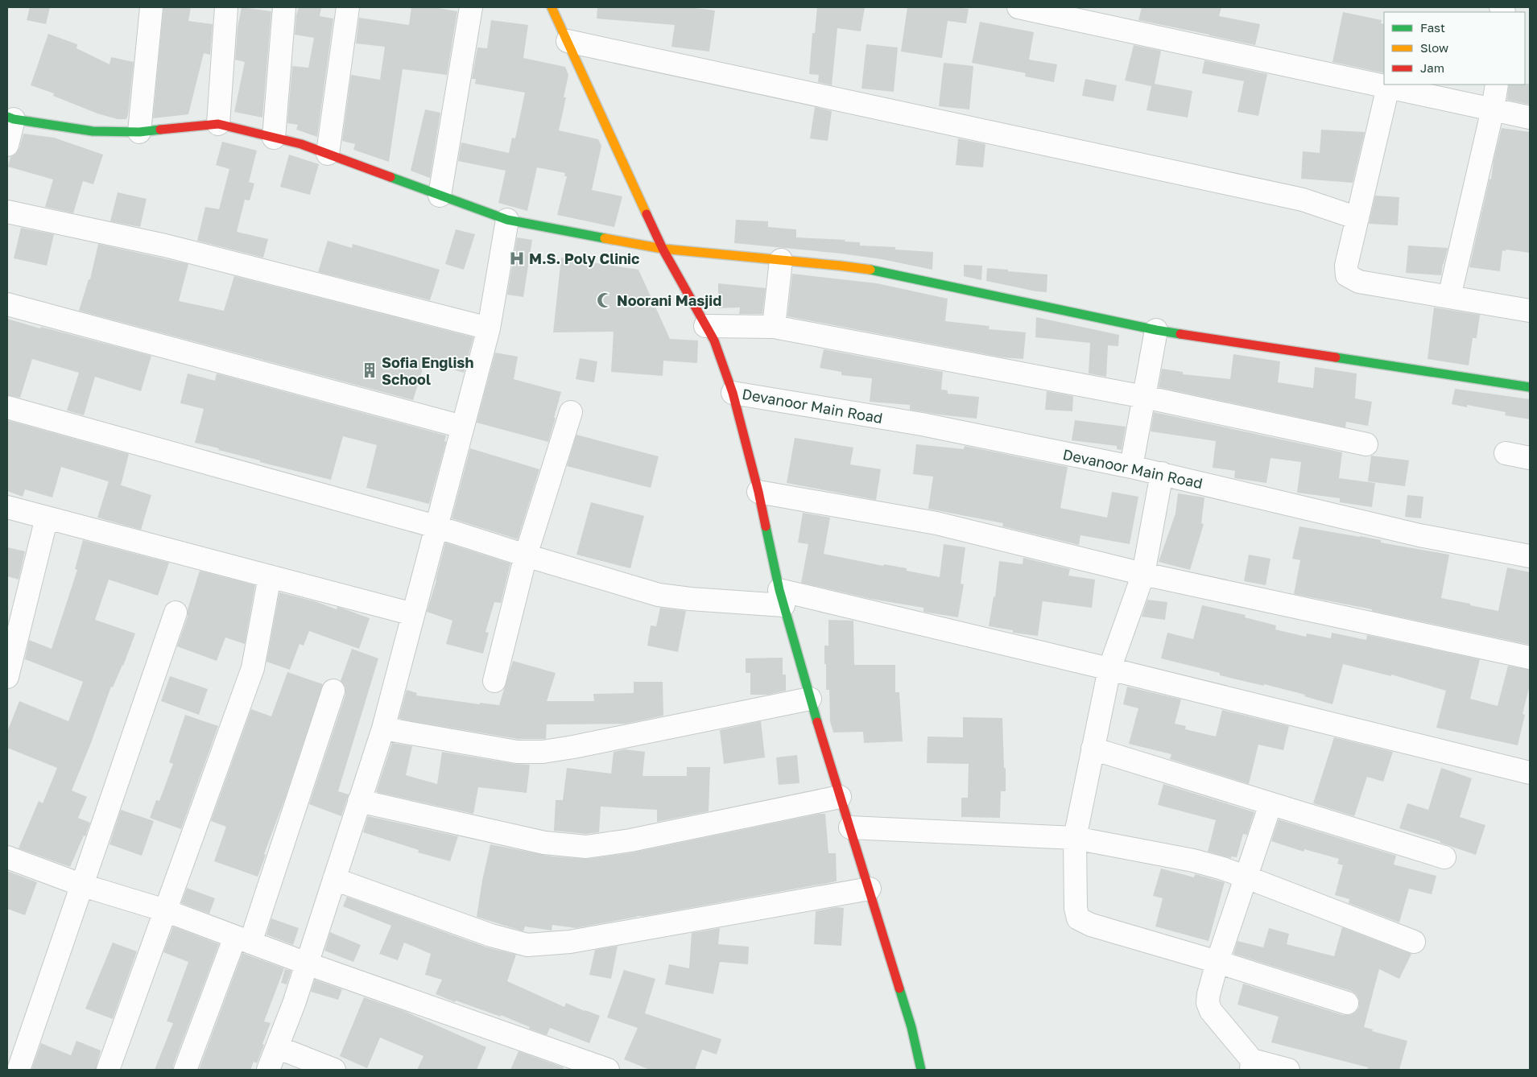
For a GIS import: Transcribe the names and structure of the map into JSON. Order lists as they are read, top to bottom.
{
  "streets": {
    "street": ["Devanoor Main Road"]
  },
  "places": {
    "hospital": ["M.S. Poly Clinic"],
    "mosque": ["Noorani Masjid"],
    "building": ["Sofia English School"]
  },
  "legend": ["Fast", "Slow", "Jam"]
}
